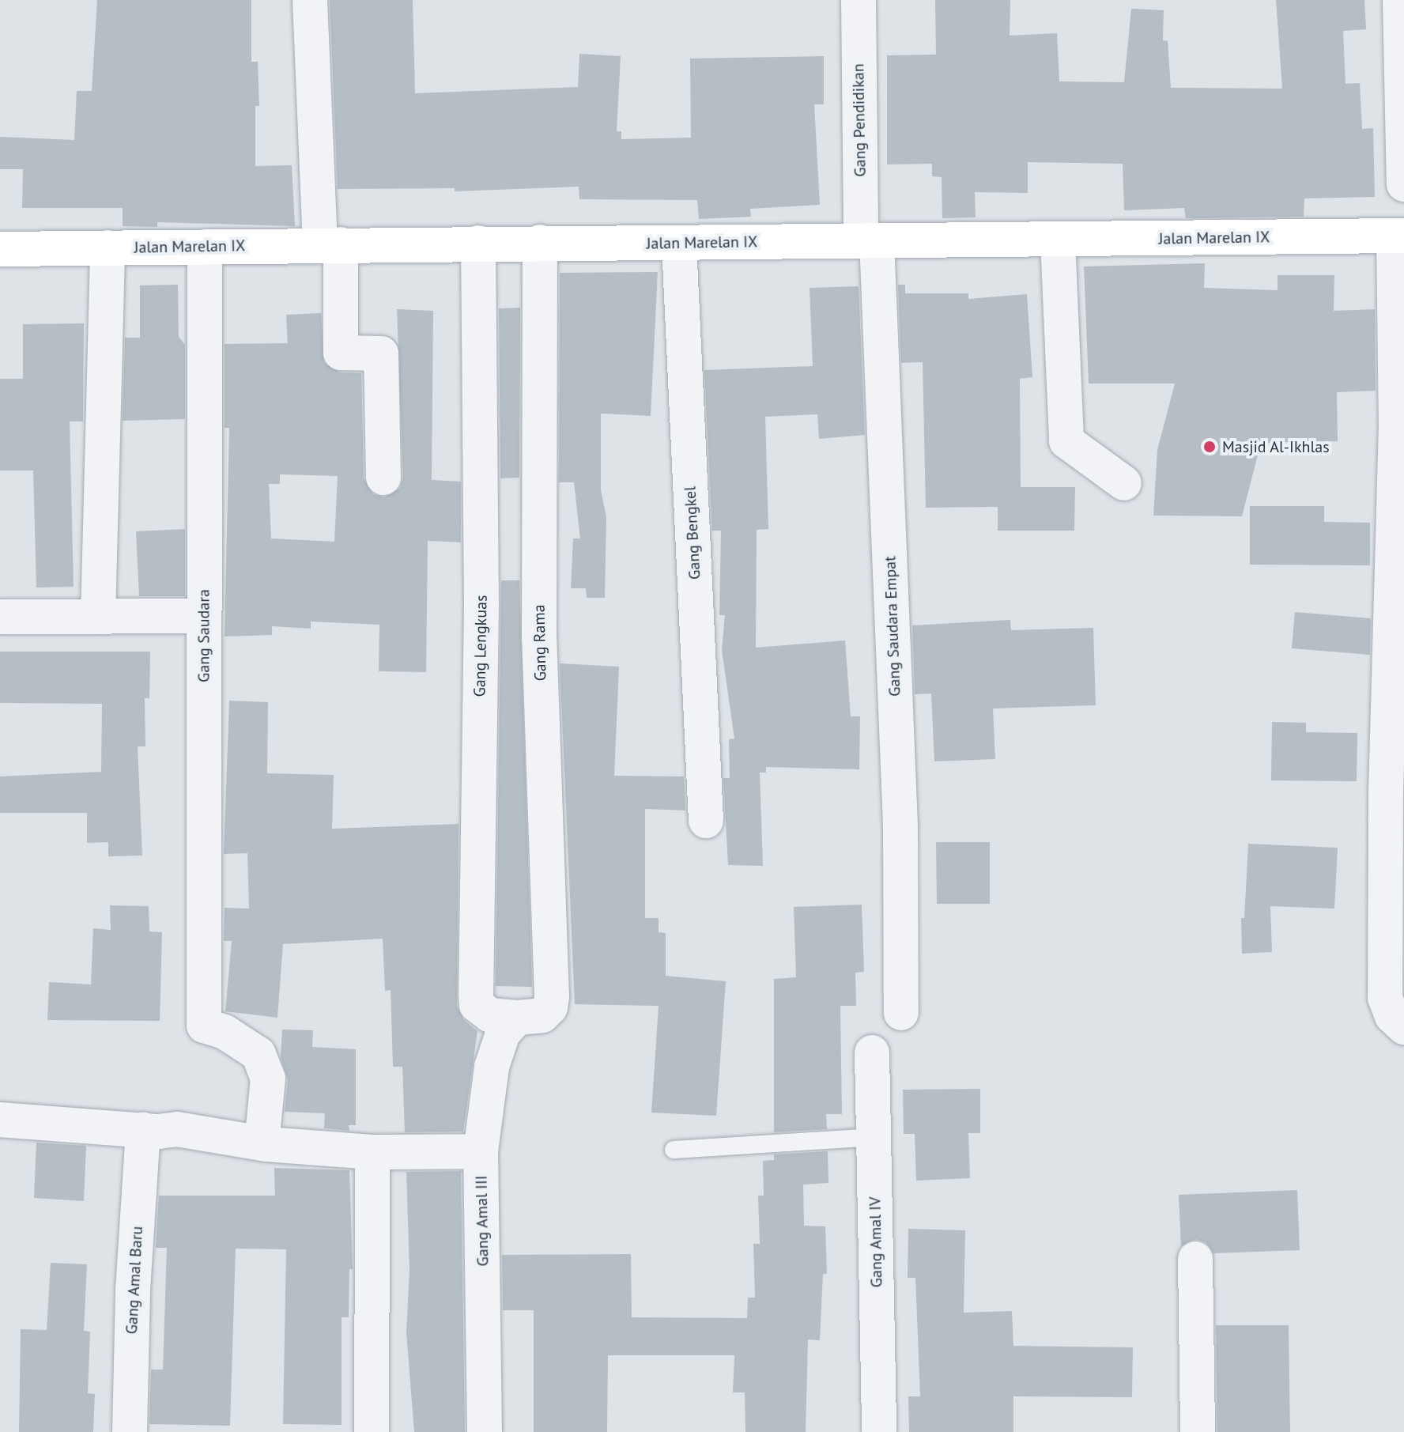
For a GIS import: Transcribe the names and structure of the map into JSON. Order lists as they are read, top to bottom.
{
  "streets": {
    "main road": ["Jalan Marelan IX"],
    "street": [
      "Gang Pendidikan",
      "Gang Bengkel",
      "Gang Saudara Empat",
      "Gang Saudara",
      "Gang Rama",
      "Gang Lengkuas",
      "Gang Amal III",
      "Gang Amal IV",
      "Gang Amal Baru"
    ]
  },
  "crossings": [
    ["Gang Pendidikan", "Jalan Marelan IX"],
    ["Gang Pendidikan", "Gang Saudara Empat"],
    ["Jalan Marelan IX", "Gang Bengkel"],
    ["Jalan Marelan IX", "Gang Saudara Empat"],
    ["Jalan Marelan IX", "Gang Saudara"],
    ["Jalan Marelan IX", "Gang Rama"],
    ["Jalan Marelan IX", "Gang Lengkuas"],
    ["Gang Rama", "Gang Lengkuas"],
    ["Gang Rama", "Gang Amal III"],
    ["Gang Lengkuas", "Gang Amal III"]
  ],
  "places": ["Masjid Al-Ikhlas"]
}
